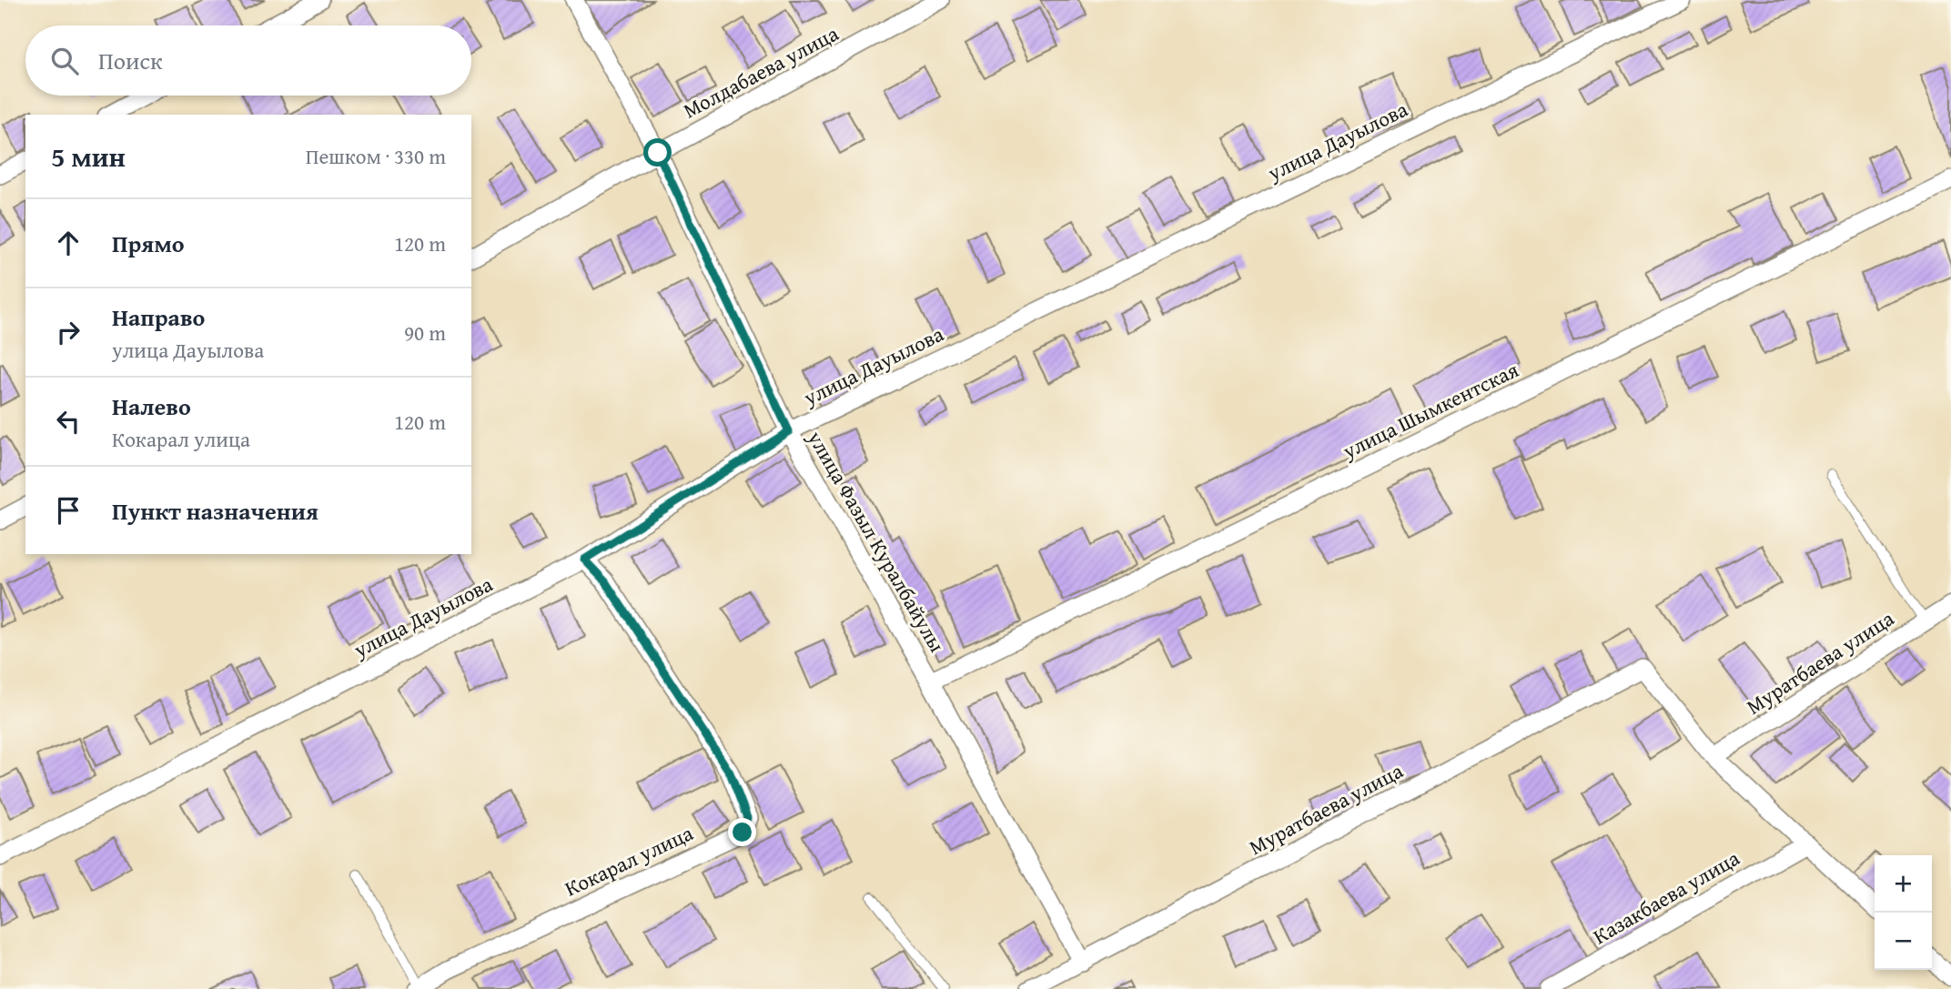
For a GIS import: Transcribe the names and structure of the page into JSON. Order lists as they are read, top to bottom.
{
  "streets": {
    "street": [
      "Молдабаева улица",
      "улица Дауылова",
      "улица Шымкентская",
      "улица Фазыл Куралбайулы",
      "Муратбаева улица",
      "Кокарал улица",
      "Казакбаева улица"
    ]
  },
  "crossings": [
    ["Молдабаева улица", "улица Фазыл Куралбайулы"],
    ["улица Дауылова", "улица Фазыл Куралбайулы"],
    ["улица Дауылова", "Кокарал улица"],
    ["улица Шымкентская", "улица Фазыл Куралбайулы"],
    ["улица Фазыл Куралбайулы", "Муратбаева улица"]
  ],
  "page": {
    "search": "Поиск",
    "heading": ["5 мин", "Пешком · 330 m"],
    "list": [
      ["Прямо", "120 m"],
      ["Направо", "улица Дауылова", "90 m"],
      ["Налево", "Кокарал улица", "120 m"],
      "Пункт назначения"
    ],
    "map_buttons": ["+", "−"]
  }
}
